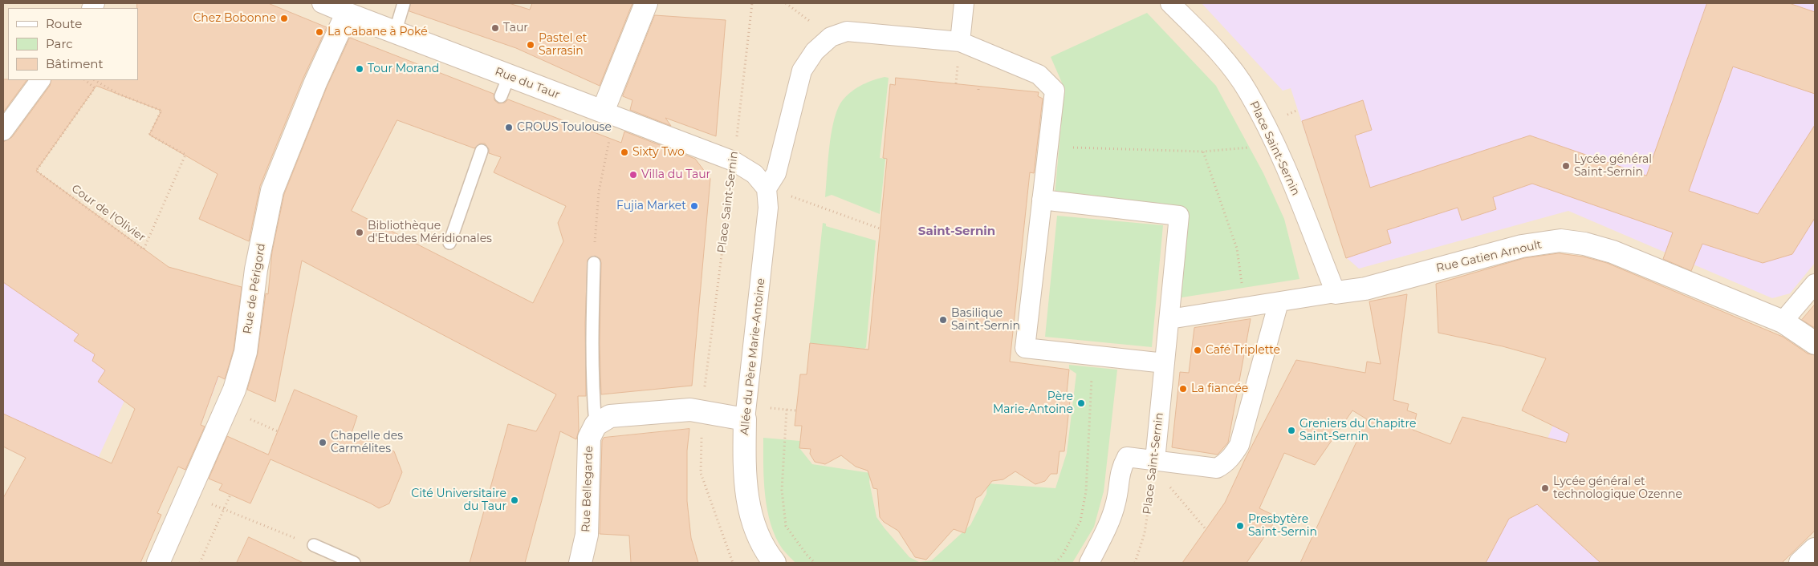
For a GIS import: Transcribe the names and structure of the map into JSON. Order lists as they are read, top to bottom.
{
  "streets": {
    "street": [
      "Rue du Taur",
      "Place Saint-Sernin",
      "Rue Gatien Arnoult",
      "Rue de Périgord",
      "Allée du Père Marie-Antoine",
      "Rue Bellegarde"
    ],
    "path": ["Cour de l'Olivier"]
  },
  "crossings": [
    ["Rue du Taur", "Place Saint-Sernin"],
    ["Rue du Taur", "Rue de Périgord"],
    ["Place Saint-Sernin", "Rue Gatien Arnoult"]
  ],
  "districts": ["Saint-Sernin"],
  "places": [
    "Chez Bobonne",
    "Taur",
    "La Cabane à Poké",
    "Pastel et Sarrasin",
    "Tour Morand",
    "CROUS Toulouse",
    "Sixty Two",
    "Lycée général Saint-Sernin",
    "Villa du Taur",
    "Fujia Market",
    "Bibliothèque d'Etudes Méridionales",
    "Basilique Saint-Sernin",
    "Café Triplette",
    "La fiancée",
    "Père Marie-Antoine",
    "Greniers du Chapitre Saint-Sernin",
    "Chapelle des Carmélites",
    "Lycée général et technologique Ozenne",
    "Cité Universitaire du Taur",
    "Presbytère Saint-Sernin"
  ],
  "legend": ["Route", "Parc", "Bâtiment"]
}
